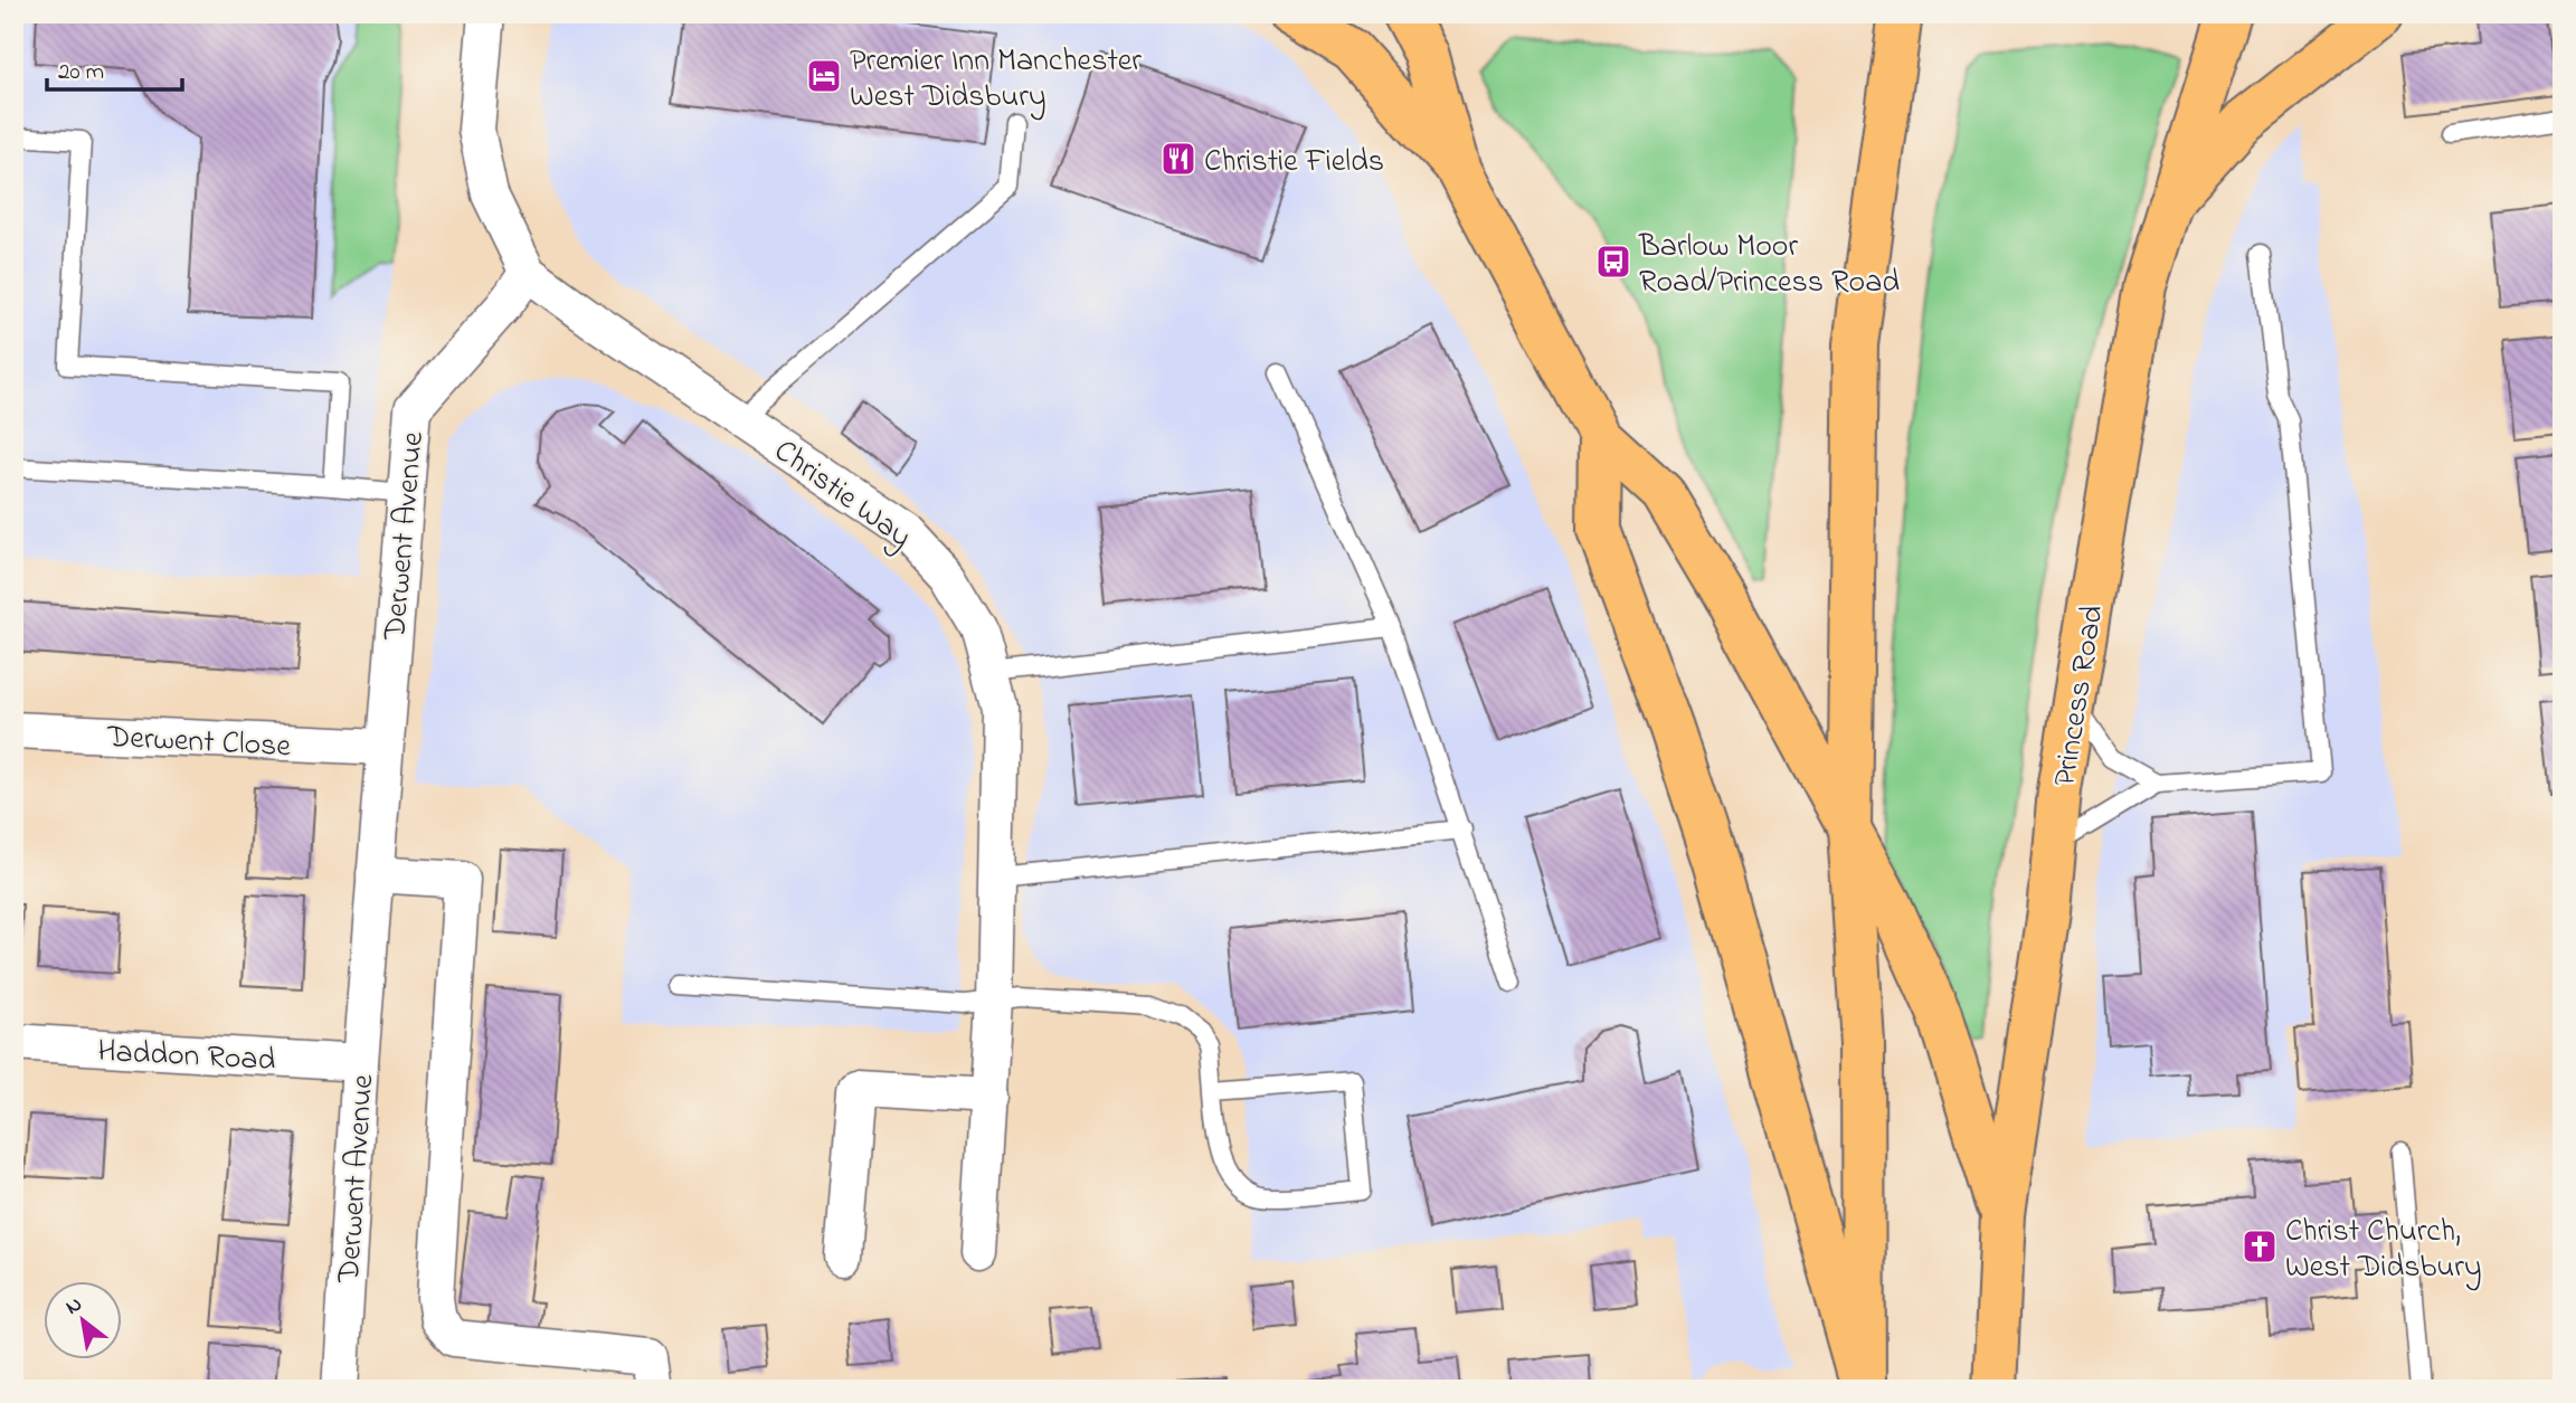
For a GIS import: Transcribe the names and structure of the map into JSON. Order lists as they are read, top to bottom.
{
  "streets": {
    "main road": ["Princess Road"],
    "street": [
      "Christie Way",
      "Derwent Avenue",
      "Derwent Close",
      "Haddon Road"
    ]
  },
  "crossings": [
    ["Christie Way", "Derwent Avenue"],
    ["Derwent Avenue", "Derwent Close"],
    ["Derwent Avenue", "Haddon Road"]
  ],
  "places": {
    "hotel": ["Premier Inn Manchester West Didsbury"],
    "restaurant": ["Christie Fields"],
    "bus stop": ["Barlow Moor Road/Princess Road"],
    "church": ["Christ Church, West Didsbury"]
  },
  "scale_bar": "20 m",
  "north": "top left"
}
